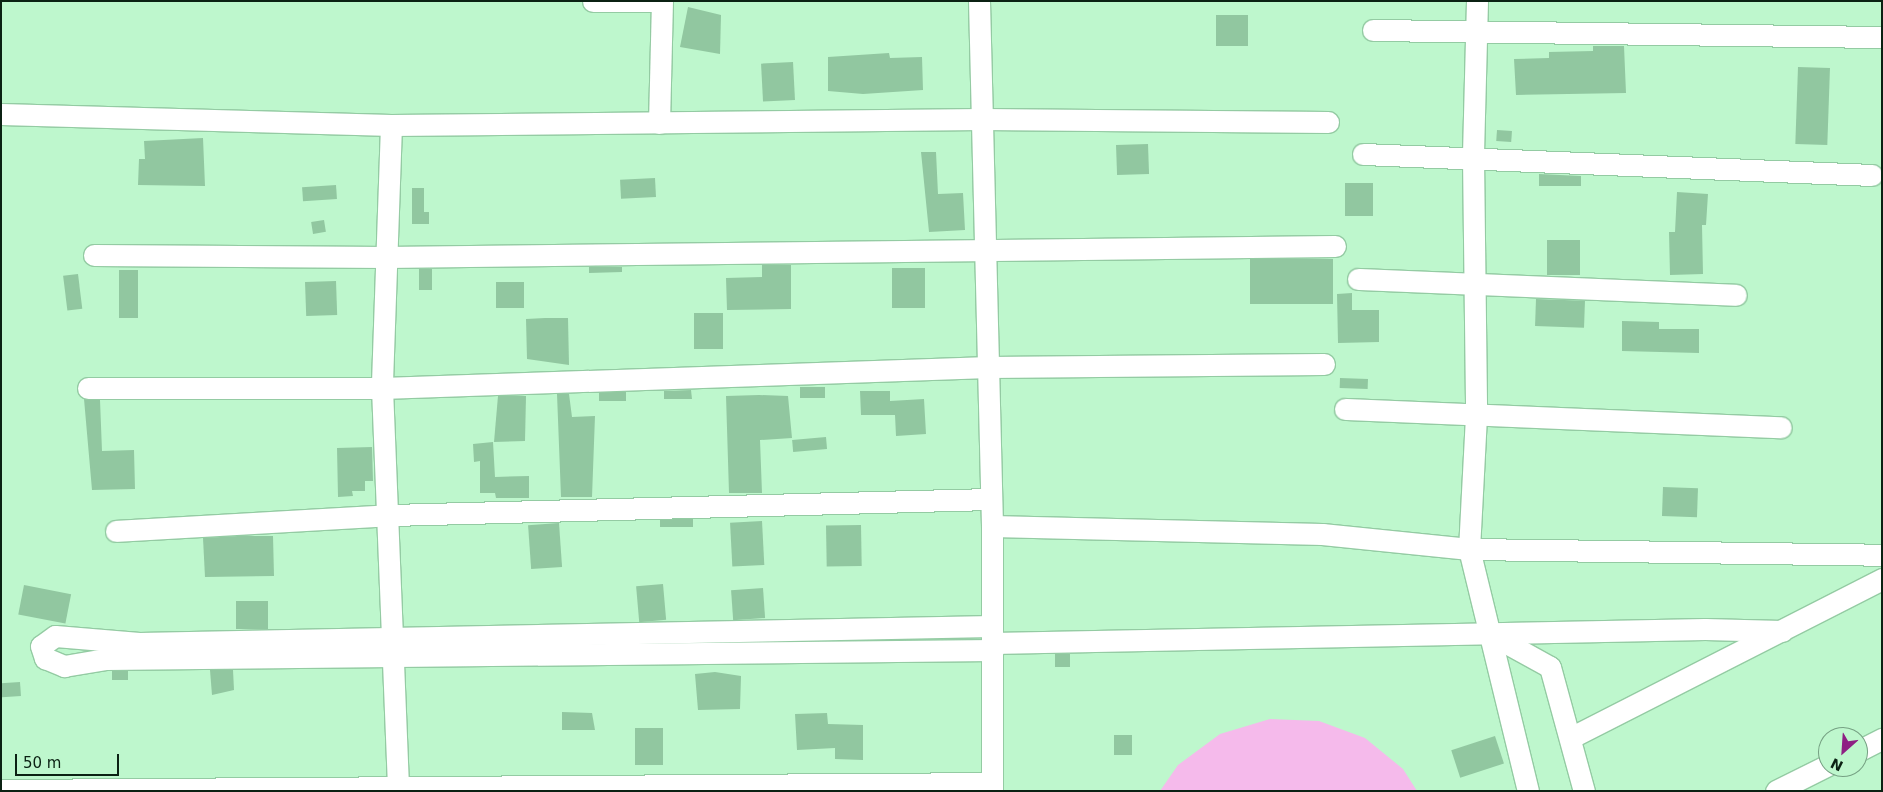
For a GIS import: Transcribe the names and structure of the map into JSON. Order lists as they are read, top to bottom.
{
  "scale_bar": "50 m",
  "north": "bottom left"
}
